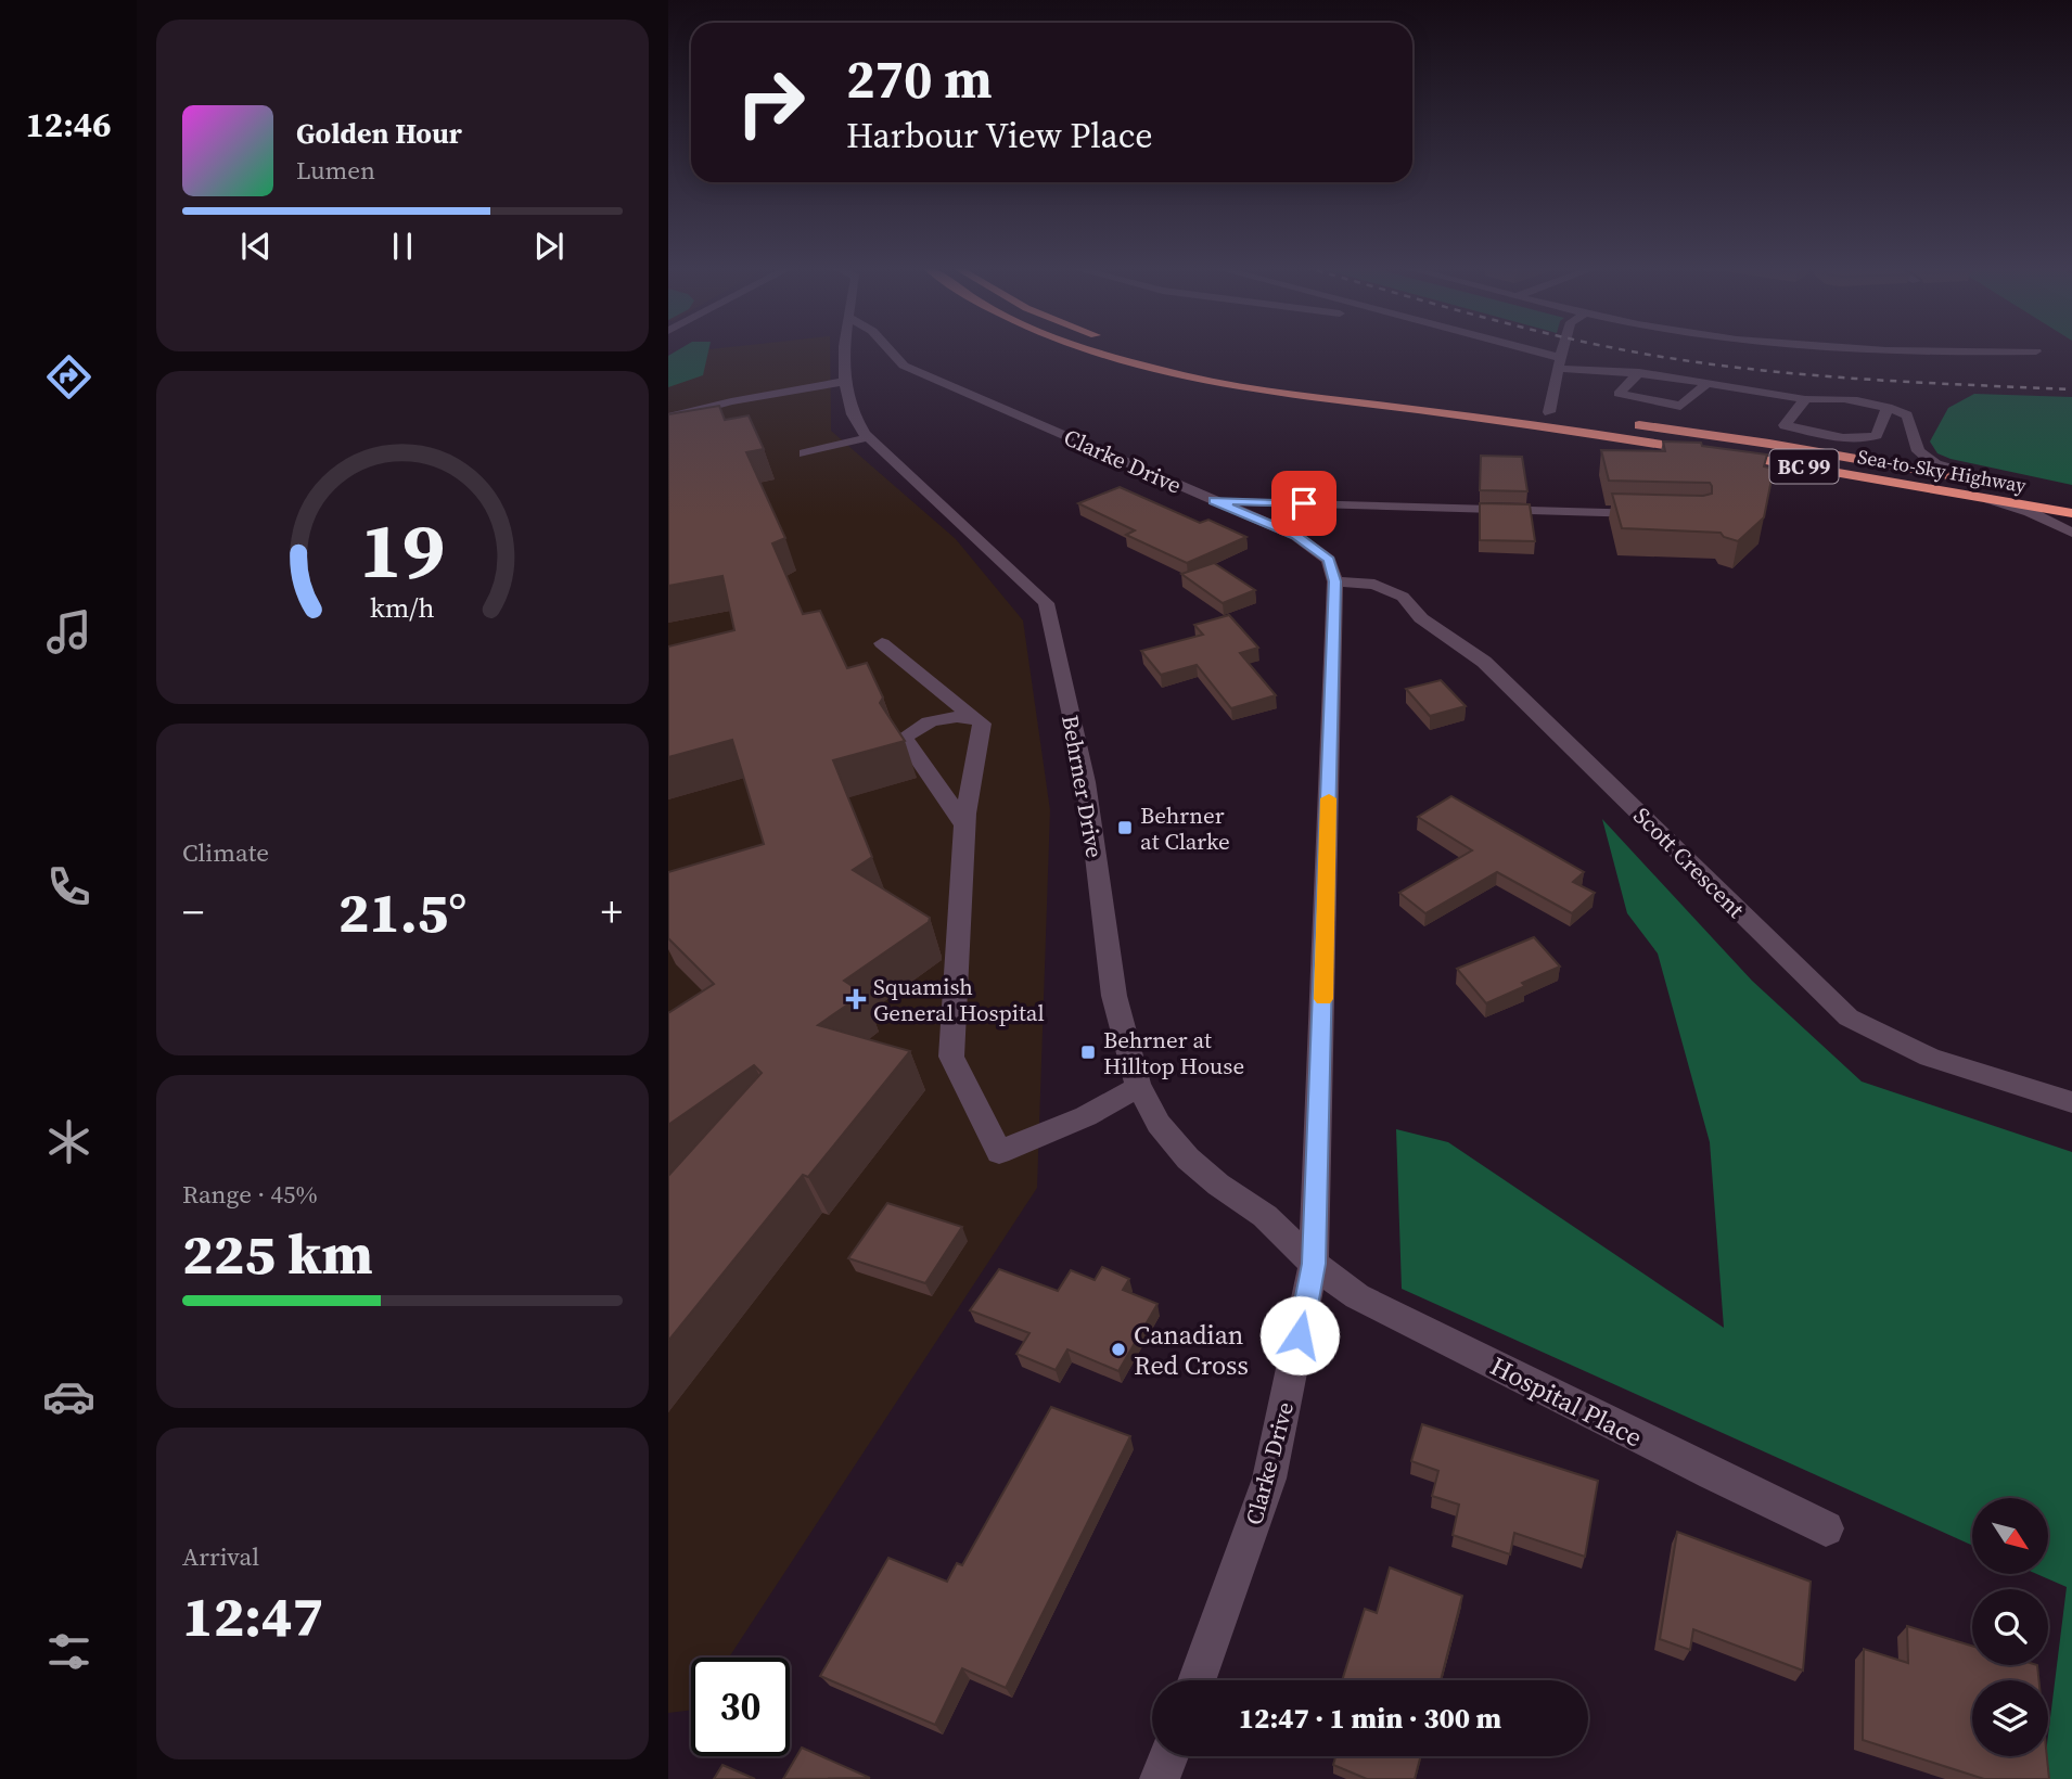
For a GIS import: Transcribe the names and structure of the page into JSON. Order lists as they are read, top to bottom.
{
  "streets": {
    "highway": ["BC 99", "Sea-to-Sky Highway"],
    "street": [
      "Clarke Drive",
      "Behrner Drive",
      "Scott Crescent",
      "Hospital Place"
    ]
  },
  "crossings": [
    ["Clarke Drive", "Behrner Drive"],
    ["Clarke Drive", "Scott Crescent"],
    ["Clarke Drive", "Hospital Place"],
    ["Behrner Drive", "Hospital Place"]
  ],
  "places": {
    "transit": ["Behrner at Clarke", "Behrner at Hilltop House"],
    "health": ["Squamish General Hospital"],
    "other": ["Canadian Red Cross"]
  },
  "north": "bottom right",
  "page": {
    "tabs": "12:46",
    "turn": ["270 m", "Harbour View Place"],
    "song": ["Golden Hour", "Lumen"],
    "tile": [
      "Climate",
      ["Range · 45%", "225 km"],
      ["Arrival", "12:47"]
    ],
    "heat": ["−", "21.5°", "+"],
    "limit": "30",
    "trip": "12:47 · 1 min · 300 m",
    "gauge": ["19", "km/h"]
  }
}
